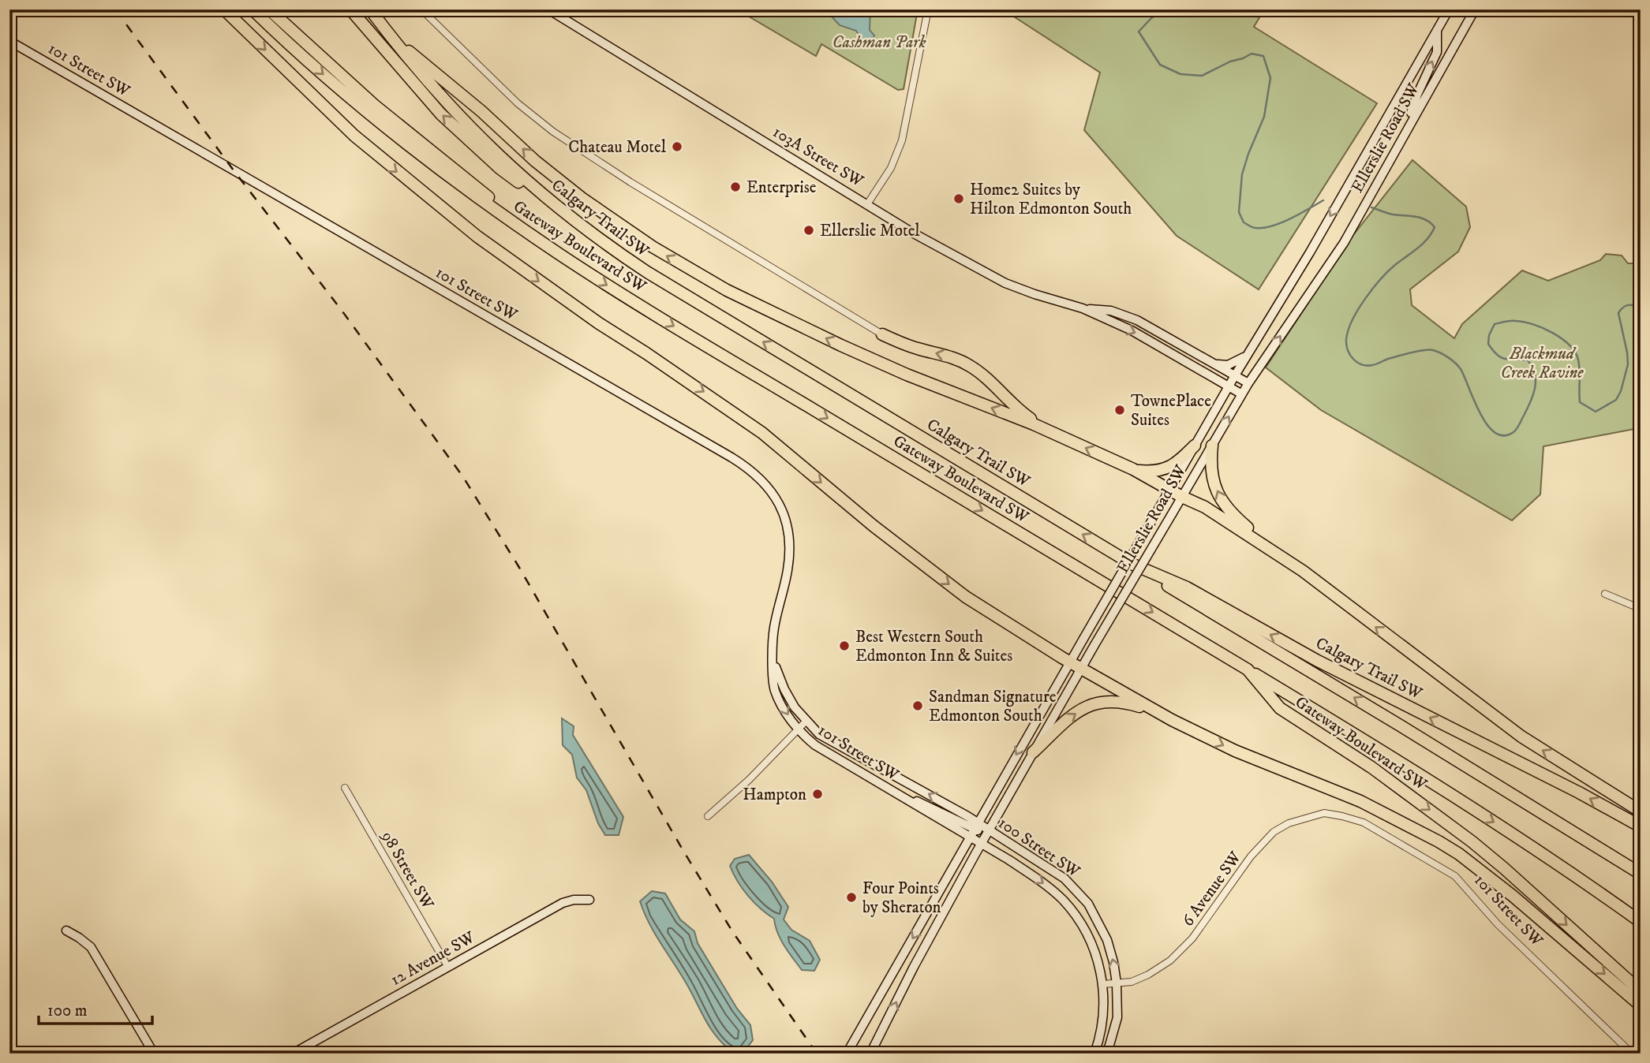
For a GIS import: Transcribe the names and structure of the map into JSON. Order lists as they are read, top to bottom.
{
  "streets": {
    "highway": ["Calgary Trail SW", "Gateway Boulevard SW"],
    "street": [
      "101 Street SW",
      "Ellerslie Road SW",
      "103A Street SW",
      "100 Street SW",
      "98 Street SW",
      "6 Avenue SW",
      "12 Avenue SW"
    ]
  },
  "crossings": [
    ["101 Street SW", "Ellerslie Road SW"],
    ["101 Street SW", "100 Street SW"],
    ["101 Street SW", "6 Avenue SW"],
    ["Ellerslie Road SW", "103A Street SW"],
    ["Ellerslie Road SW", "100 Street SW"],
    ["100 Street SW", "6 Avenue SW"],
    ["98 Street SW", "12 Avenue SW"]
  ],
  "parks": ["Cashman Park", "Blackmud Creek Ravine"],
  "places": [
    "Chateau Motel",
    "Enterprise",
    "Home2 Suites by Hilton Edmonton South",
    "Ellerslie Motel",
    "TownePlace Suites",
    "Best Western South Edmonton Inn & Suites",
    "Sandman Signature Edmonton South",
    "Hampton",
    "Four Points by Sheraton"
  ],
  "scale_bar": "100 m"
}
